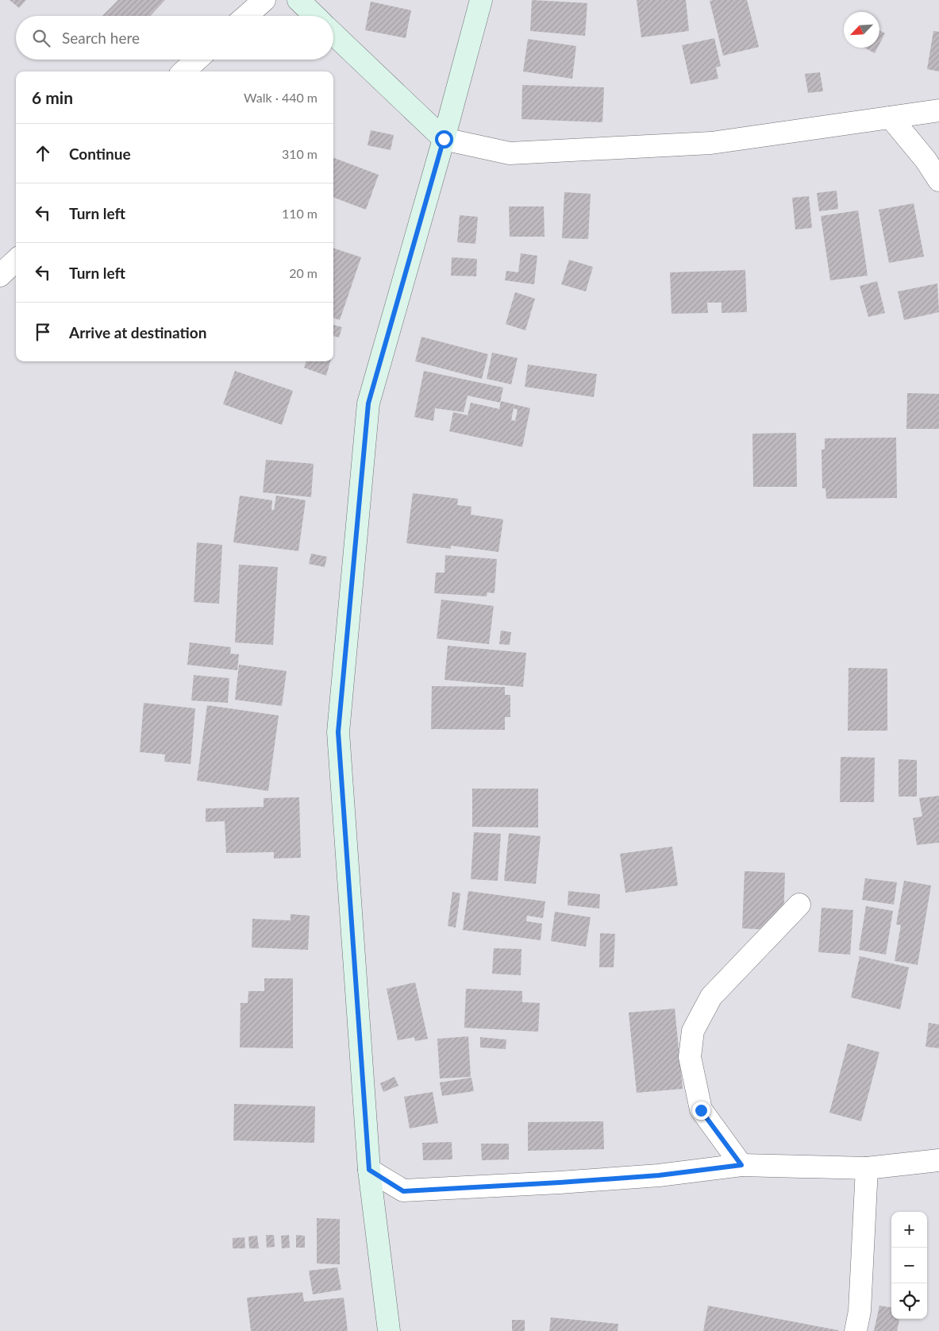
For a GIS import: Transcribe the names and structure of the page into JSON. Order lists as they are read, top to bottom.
{
  "north": "bottom left",
  "page": {
    "search": "Search here",
    "heading": ["6 min", "Walk · 440 m"],
    "list": [
      ["Continue", "310 m"],
      ["Turn left", "110 m"],
      ["Turn left", "20 m"],
      "Arrive at destination"
    ],
    "map_buttons": ["+", "−"]
  }
}
